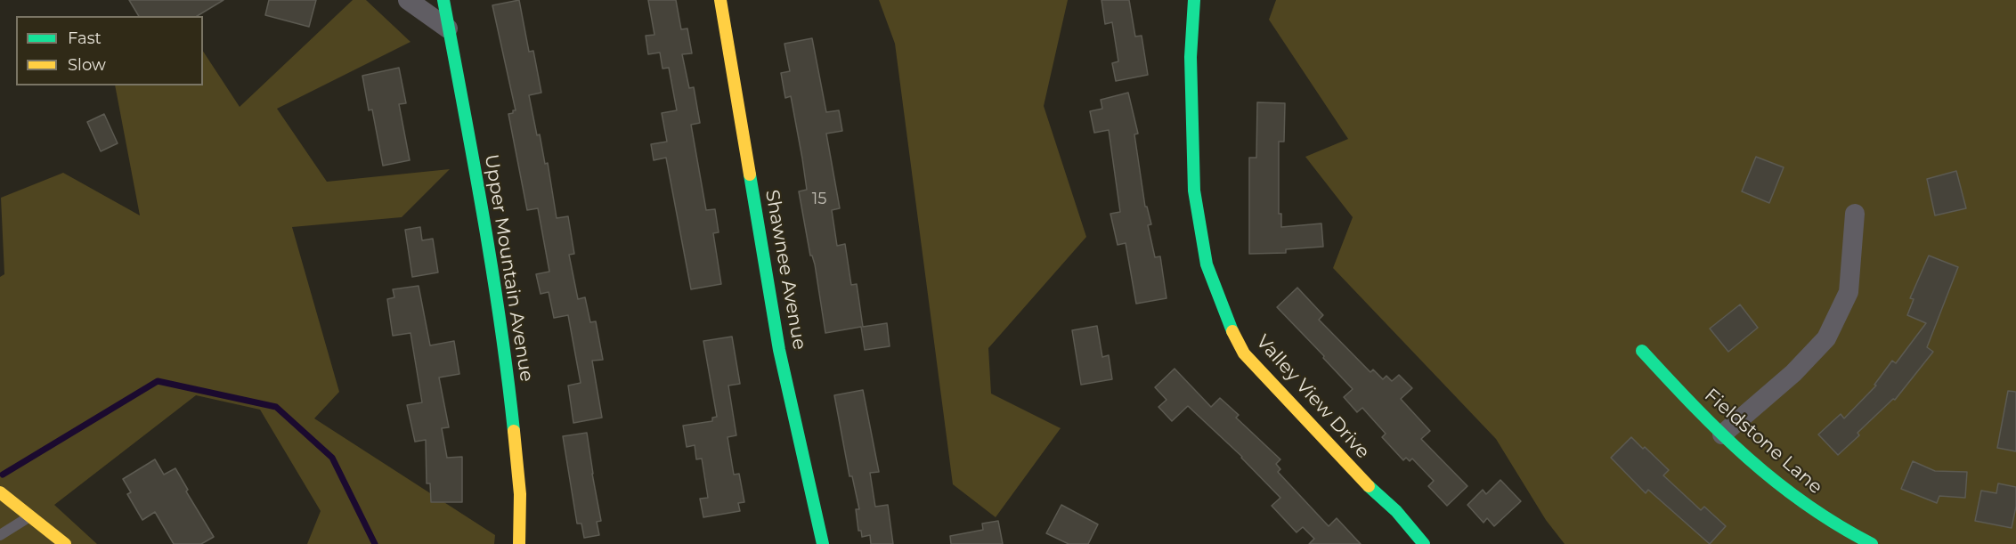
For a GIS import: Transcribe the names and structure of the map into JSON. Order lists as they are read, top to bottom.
{
  "streets": {
    "street": [
      "Upper Mountain Avenue",
      "Shawnee Avenue",
      "Valley View Drive",
      "Fieldstone Lane"
    ]
  },
  "house_numbers": ["15"],
  "legend": ["Fast", "Slow"]
}
